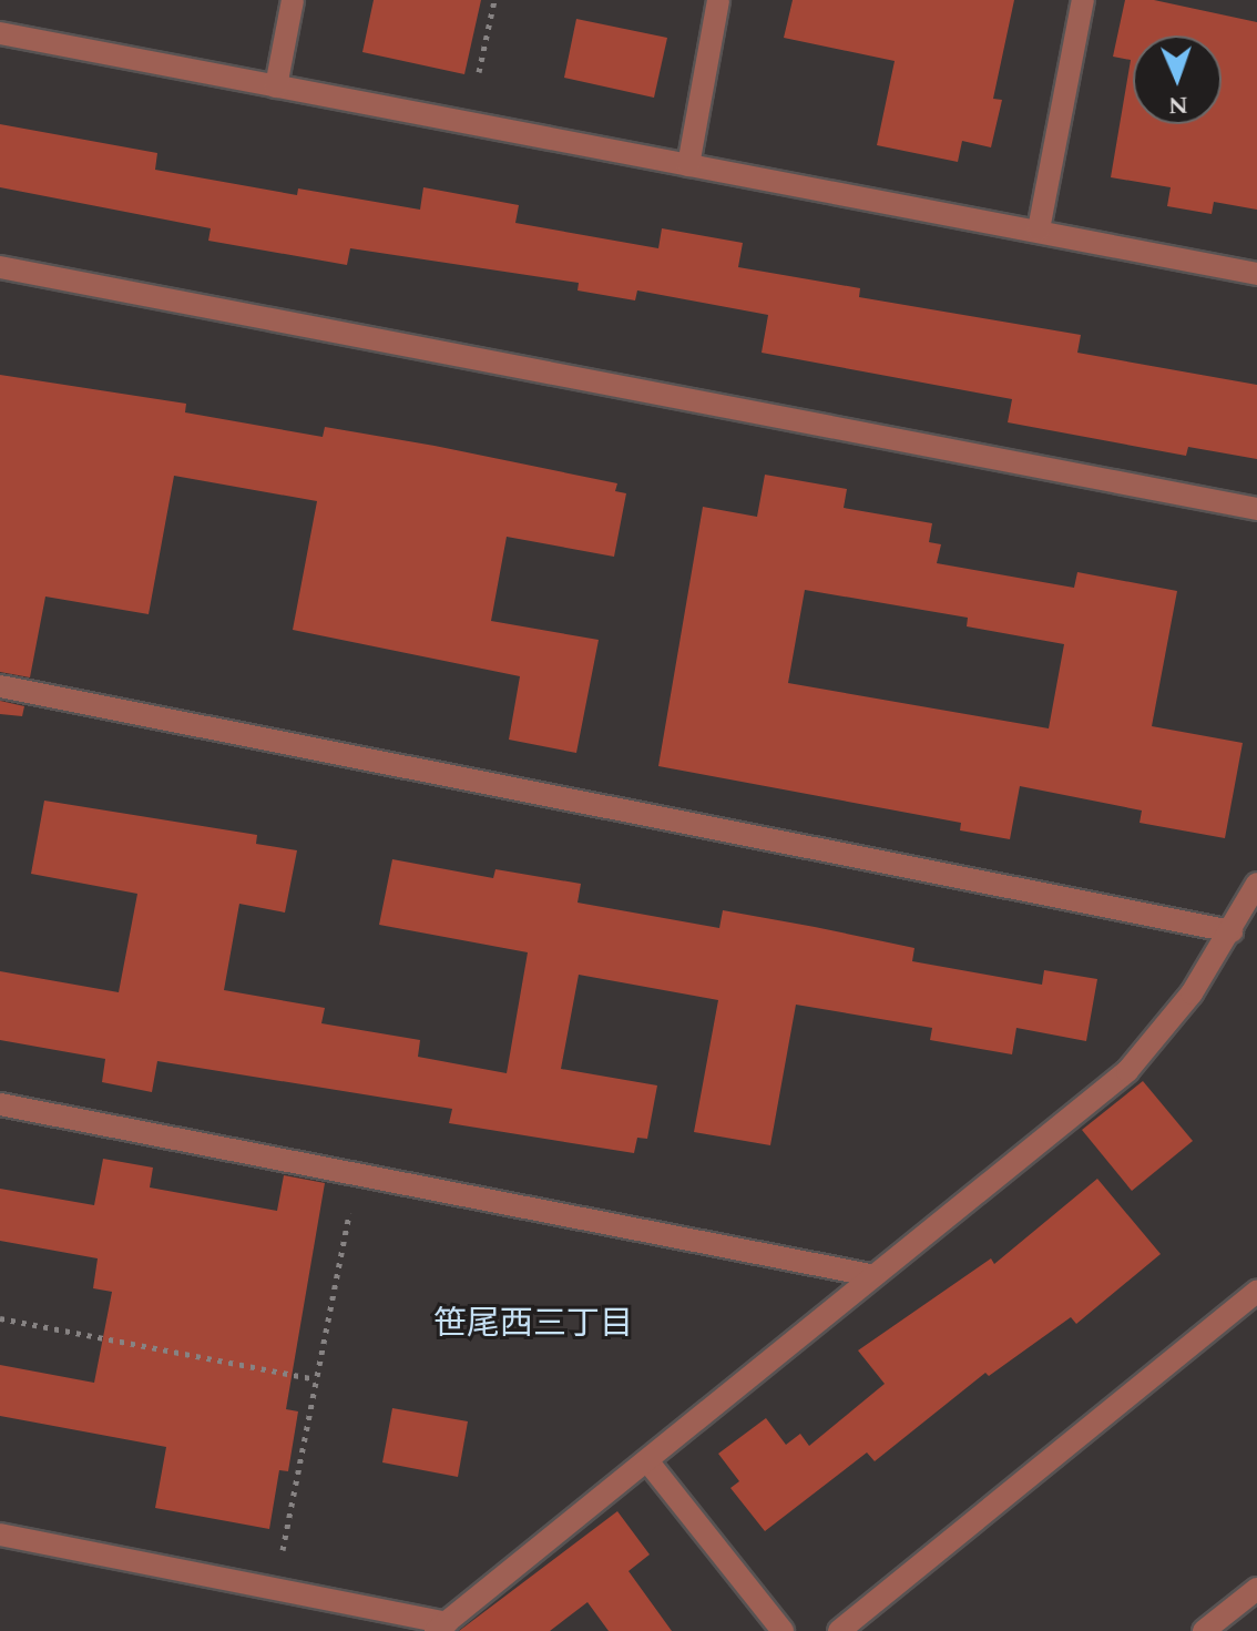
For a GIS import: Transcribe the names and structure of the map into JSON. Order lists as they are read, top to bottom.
{
  "districts": ["笹尾西三丁目"],
  "north": "bottom"
}
